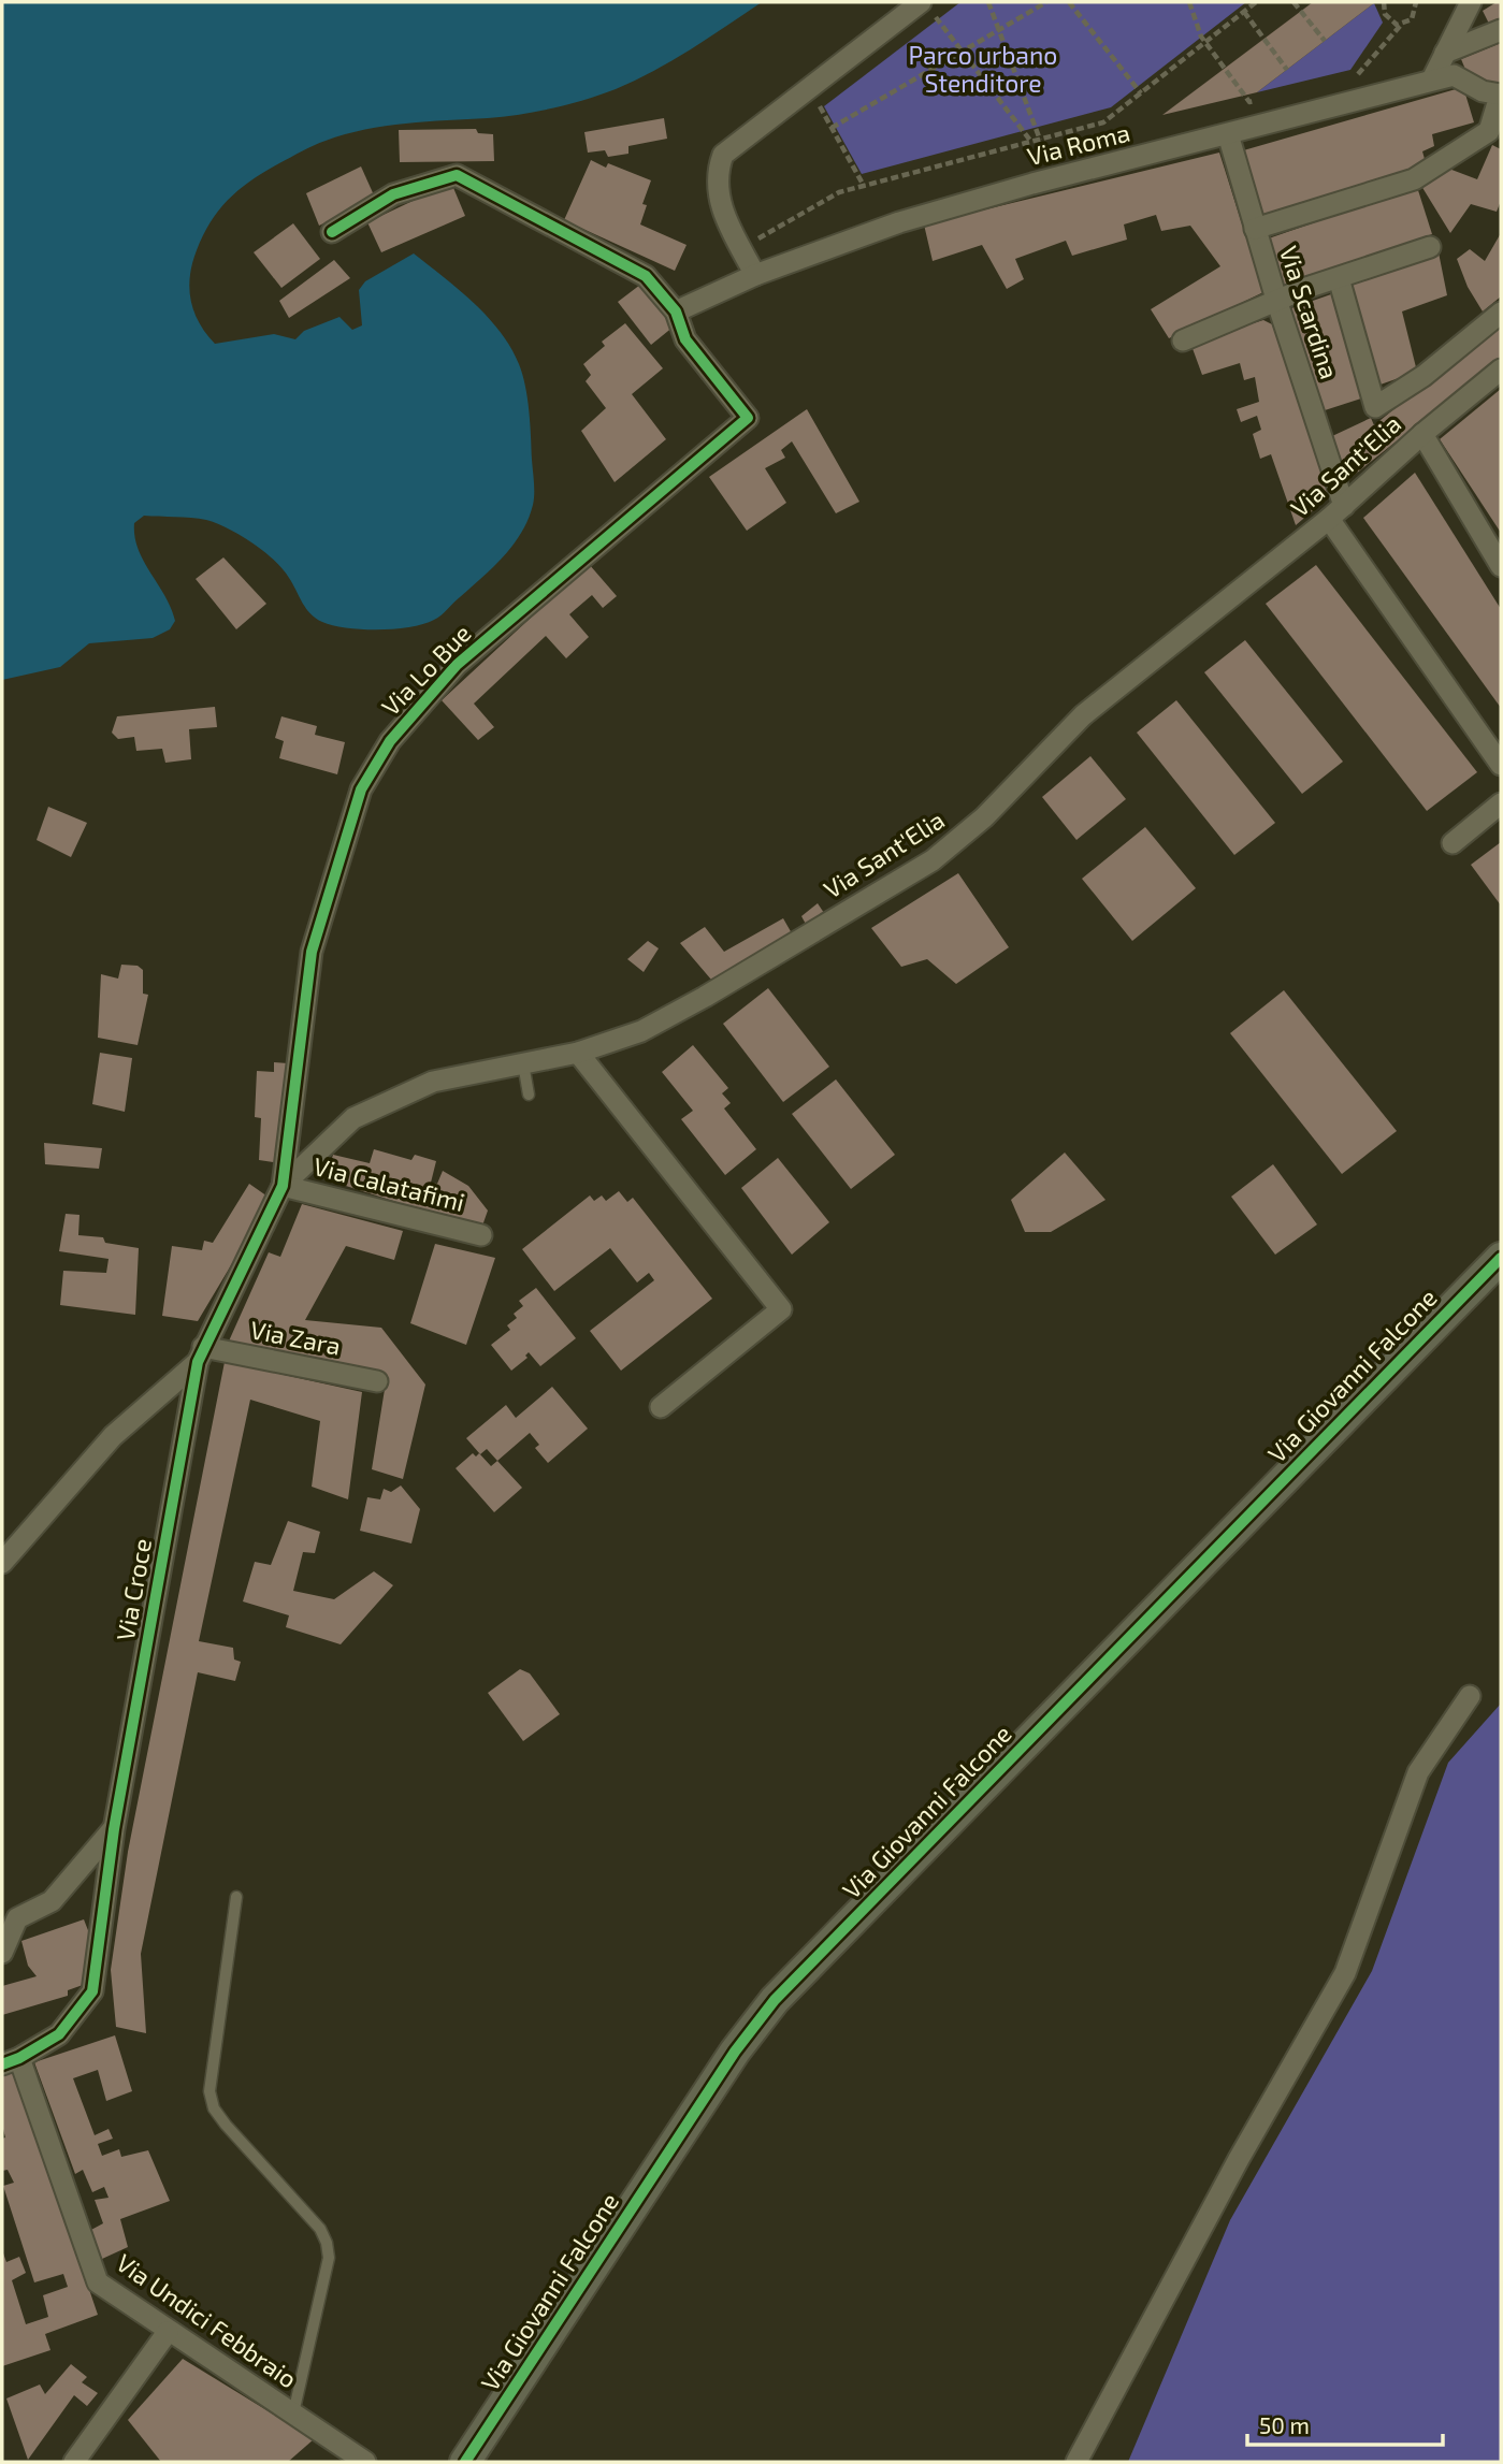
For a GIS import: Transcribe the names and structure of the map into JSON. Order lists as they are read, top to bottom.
{
  "streets": {
    "street": [
      "Via Roma",
      "Via Scardina",
      "Via Sant'Elia",
      "Via Lo Bue",
      "Via Calatafimi",
      "Via Zara",
      "Via Giovanni Falcone",
      "Via Croce",
      "Via Undici Febbraio"
    ]
  },
  "crossings": [
    ["Via Roma", "Via Scardina"],
    ["Via Roma", "Via Lo Bue"],
    ["Via Scardina", "Via Sant'Elia"],
    ["Via Sant'Elia", "Via Lo Bue"],
    ["Via Sant'Elia", "Via Calatafimi"],
    ["Via Sant'Elia", "Via Croce"],
    ["Via Lo Bue", "Via Calatafimi"],
    ["Via Lo Bue", "Via Croce"],
    ["Via Calatafimi", "Via Croce"],
    ["Via Zara", "Via Croce"],
    ["Via Croce", "Via Undici Febbraio"]
  ],
  "parks": ["Parco urbano Stenditore"],
  "scale_bar": "50 m"
}
